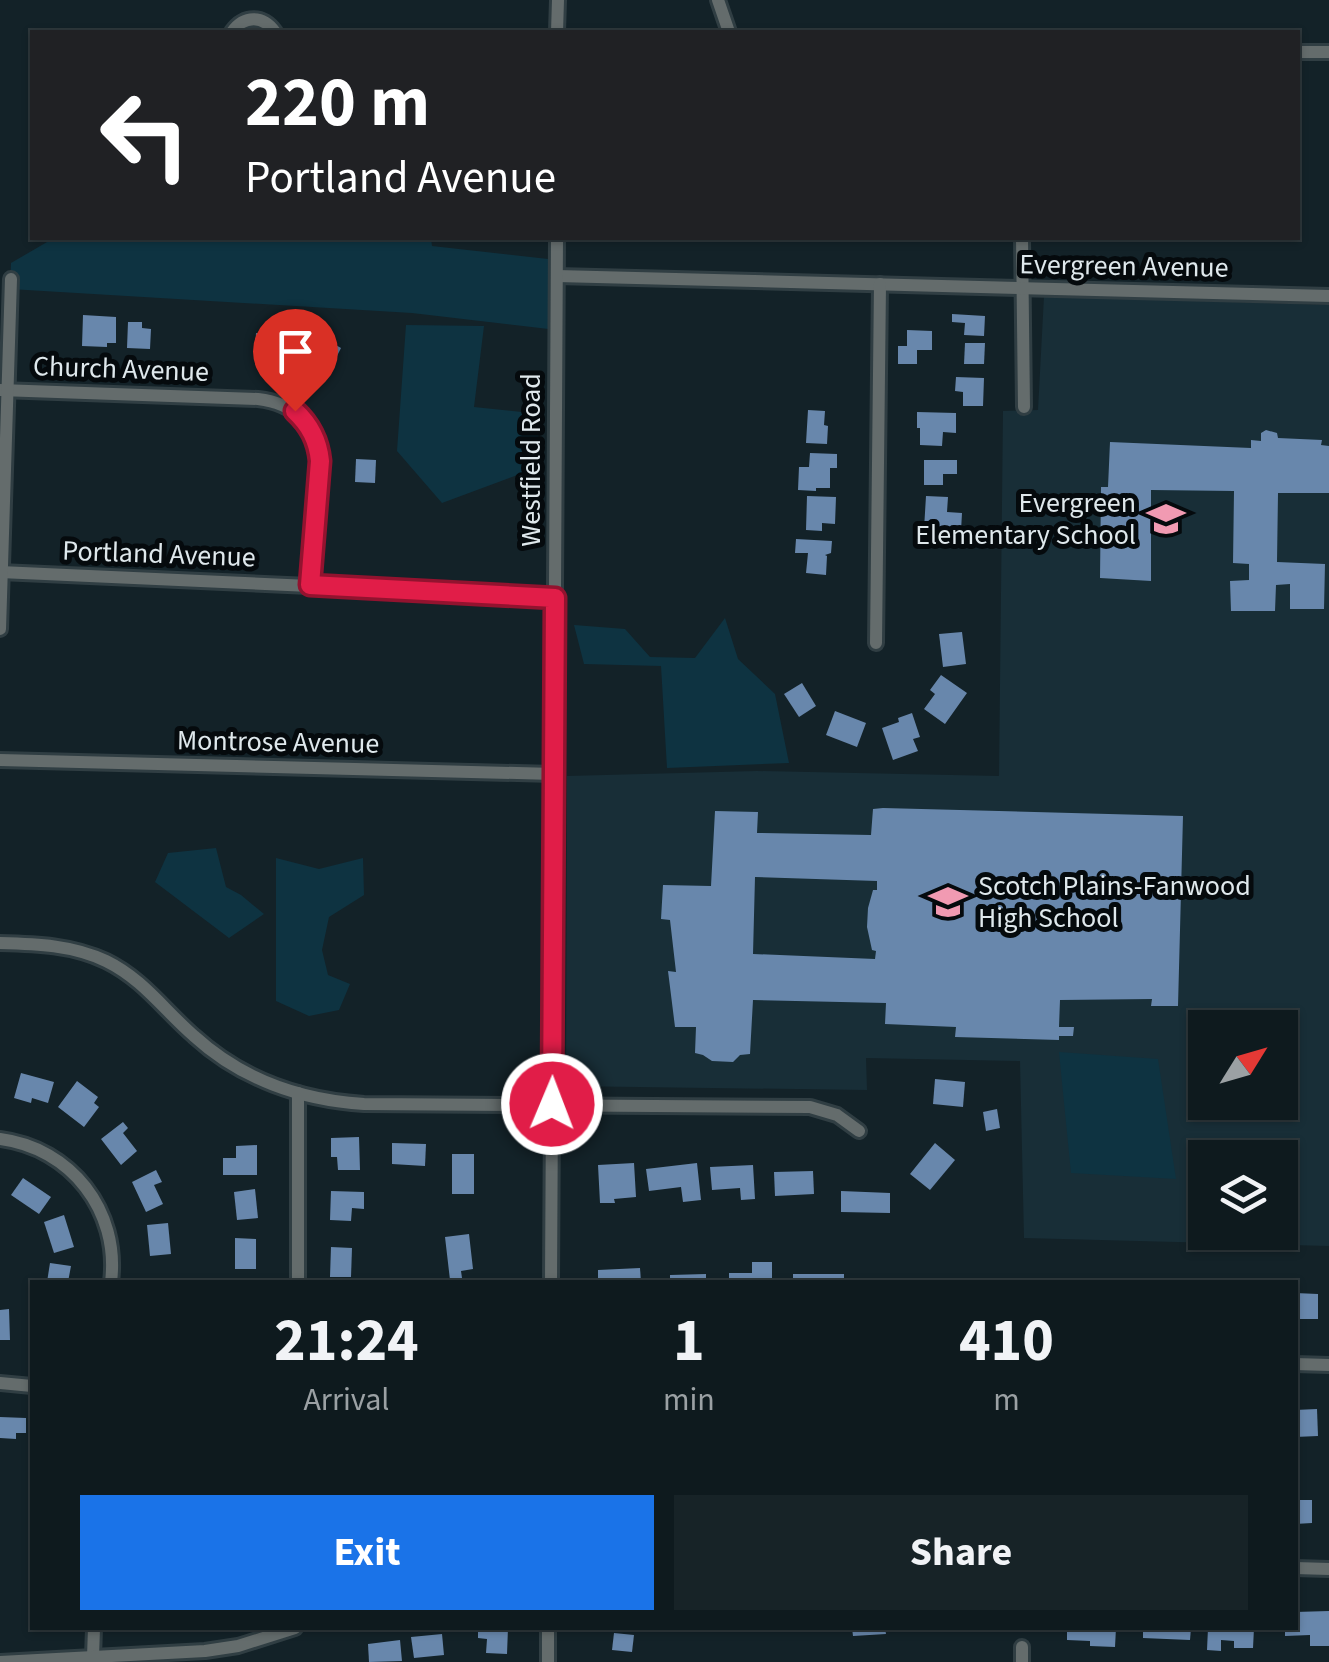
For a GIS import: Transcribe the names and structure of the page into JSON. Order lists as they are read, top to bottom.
{
  "streets": {
    "street": [
      "Evergreen Avenue",
      "Church Avenue",
      "Westfield Road",
      "Portland Avenue",
      "Montrose Avenue"
    ]
  },
  "crossings": [
    ["Evergreen Avenue", "Westfield Road"],
    ["Church Avenue", "Portland Avenue"],
    ["Westfield Road", "Portland Avenue"],
    ["Westfield Road", "Montrose Avenue"]
  ],
  "places": {
    "school or university": ["Evergreen Elementary School", "Scotch Plains-Fanwood High School"]
  },
  "north": "top right",
  "page": {
    "turn": ["220 m", "Portland Avenue"],
    "eta": [
      "21:24",
      "Arrival",
      "1",
      "min",
      "410",
      "m"
    ],
    "buttons": ["Exit", "Share"]
  }
}
